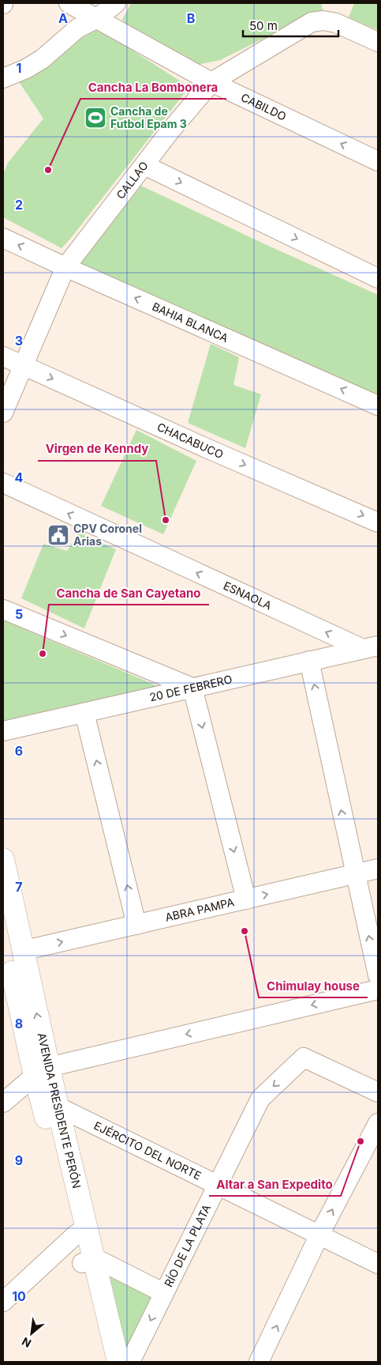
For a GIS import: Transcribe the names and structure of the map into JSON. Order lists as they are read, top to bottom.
{
  "streets": {
    "main road": ["AVENIDA PRESIDENTE PERÓN"],
    "street": [
      "CABILDO",
      "CALLAO",
      "BAHIA BLANCA",
      "CHACABUCO",
      "ESNAOLA",
      "20 DE FEBRERO",
      "ABRA PAMPA",
      "EJÉRCITO DEL NORTE",
      "RÍO DE LA PLATA"
    ]
  },
  "crossings": [
    ["CABILDO", "CALLAO"],
    ["CALLAO", "BAHIA BLANCA"],
    ["CALLAO", "CHACABUCO"],
    ["ESNAOLA", "20 DE FEBRERO"],
    ["ABRA PAMPA", "AVENIDA PRESIDENTE PERÓN"],
    ["AVENIDA PRESIDENTE PERÓN", "EJÉRCITO DEL NORTE"],
    ["EJÉRCITO DEL NORTE", "RÍO DE LA PLATA"]
  ],
  "one_way": ["CHACABUCO"],
  "places": {
    "sports": ["Cancha de Futbol Epam 3"],
    "other": [
      "Cancha La Bombonera",
      "Virgen de Kenndy",
      "Cancha de San Cayetano",
      "Chimulay house",
      "Altar a San Expedito"
    ],
    "public building": ["CPV Coronel Arias"]
  },
  "scale_bar": "50 m",
  "north": "bottom left",
  "grid": {
    "columns": ["A", "B"],
    "rows": [
      "1",
      "2",
      "3",
      "4",
      "5",
      "6",
      "7",
      "8",
      "9",
      "10"
    ]
  }
}
